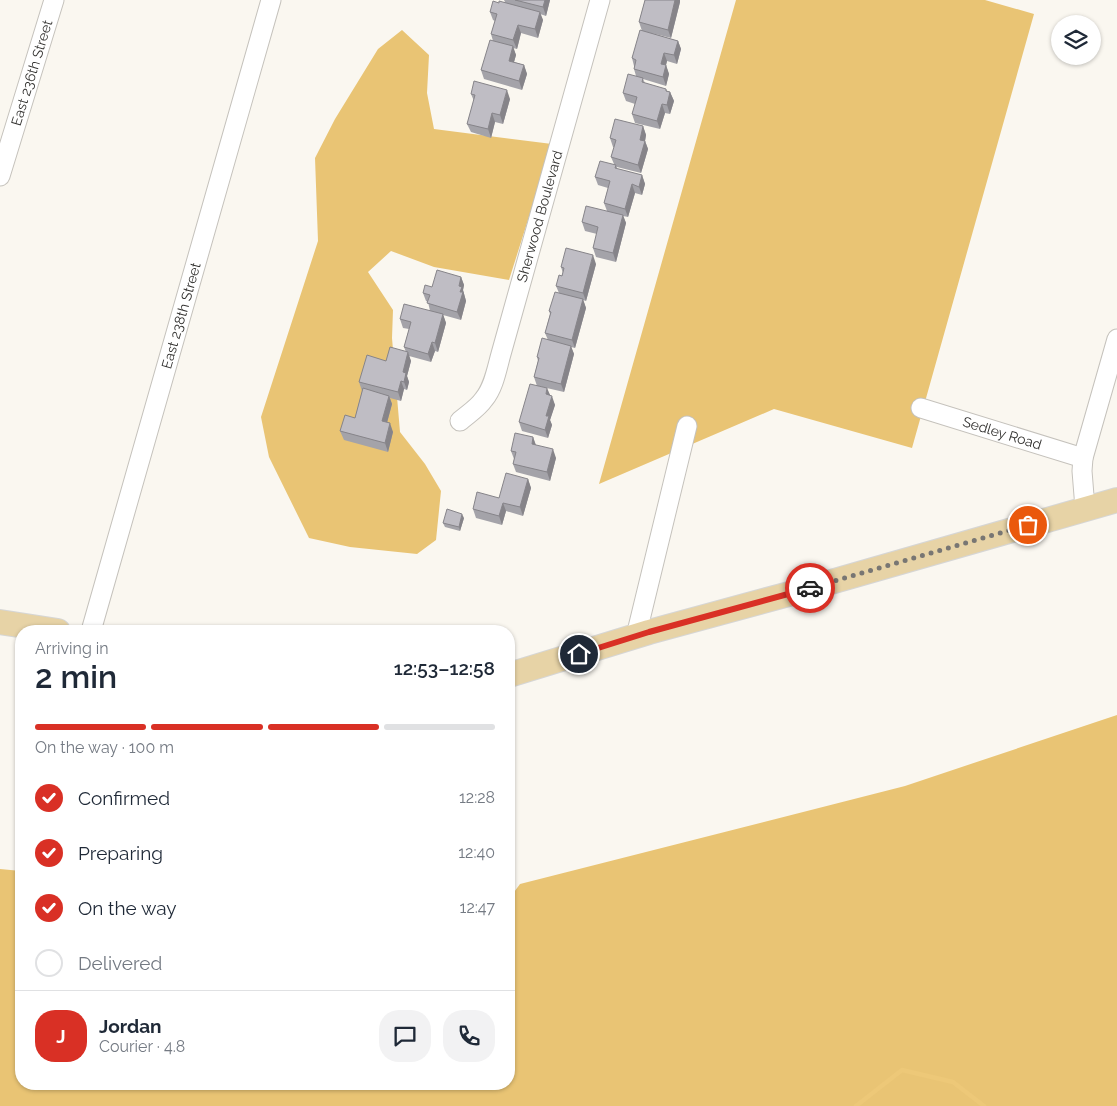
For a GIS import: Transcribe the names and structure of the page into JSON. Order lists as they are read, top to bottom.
{
  "streets": {
    "street": [
      "East 236th Street",
      "Sherwood Boulevard",
      "East 238th Street",
      "Sedley Road"
    ]
  },
  "page": {
    "heading": ["2 min", "Arriving in", "12:53–12:58"],
    "panel": ["Jordan", "Courier · 4.8"],
    "bar": "On the way · 100 m",
    "list": [
      ["Confirmed", "12:28"],
      ["Preparing", "12:40"],
      ["On the way", "12:47"],
      "Delivered"
    ],
    "round": "J"
  }
}
